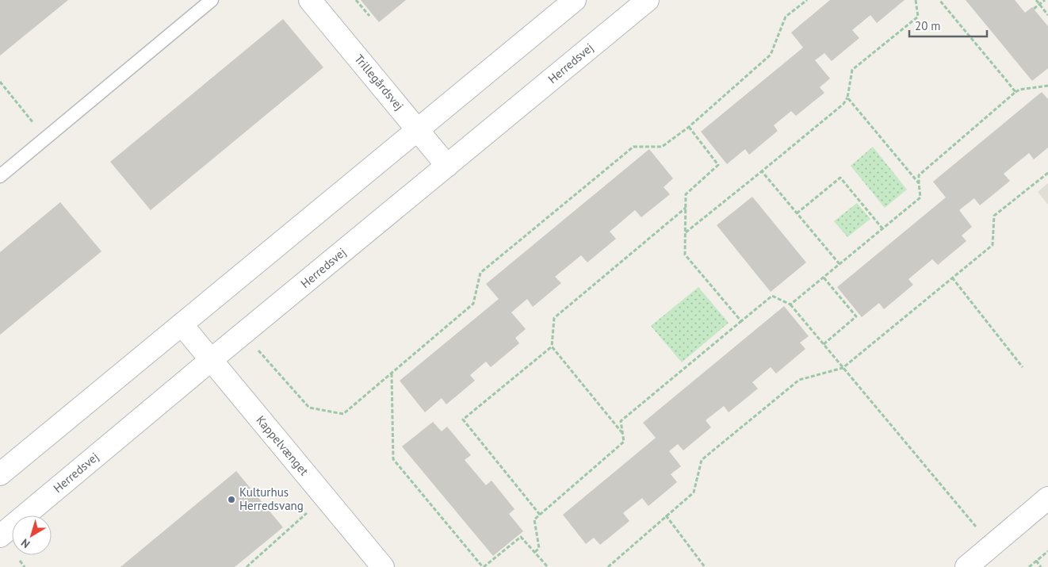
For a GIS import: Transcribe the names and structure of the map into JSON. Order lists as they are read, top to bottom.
{
  "streets": {
    "street": ["Herredsvej", "Trillegårdsvej", "Kappelvænget"]
  },
  "crossings": [
    ["Herredsvej", "Trillegårdsvej"],
    ["Herredsvej", "Kappelvænget"]
  ],
  "places": ["Kulturhus Herredsvang"],
  "scale_bar": "20 m",
  "north": "bottom left"
}
